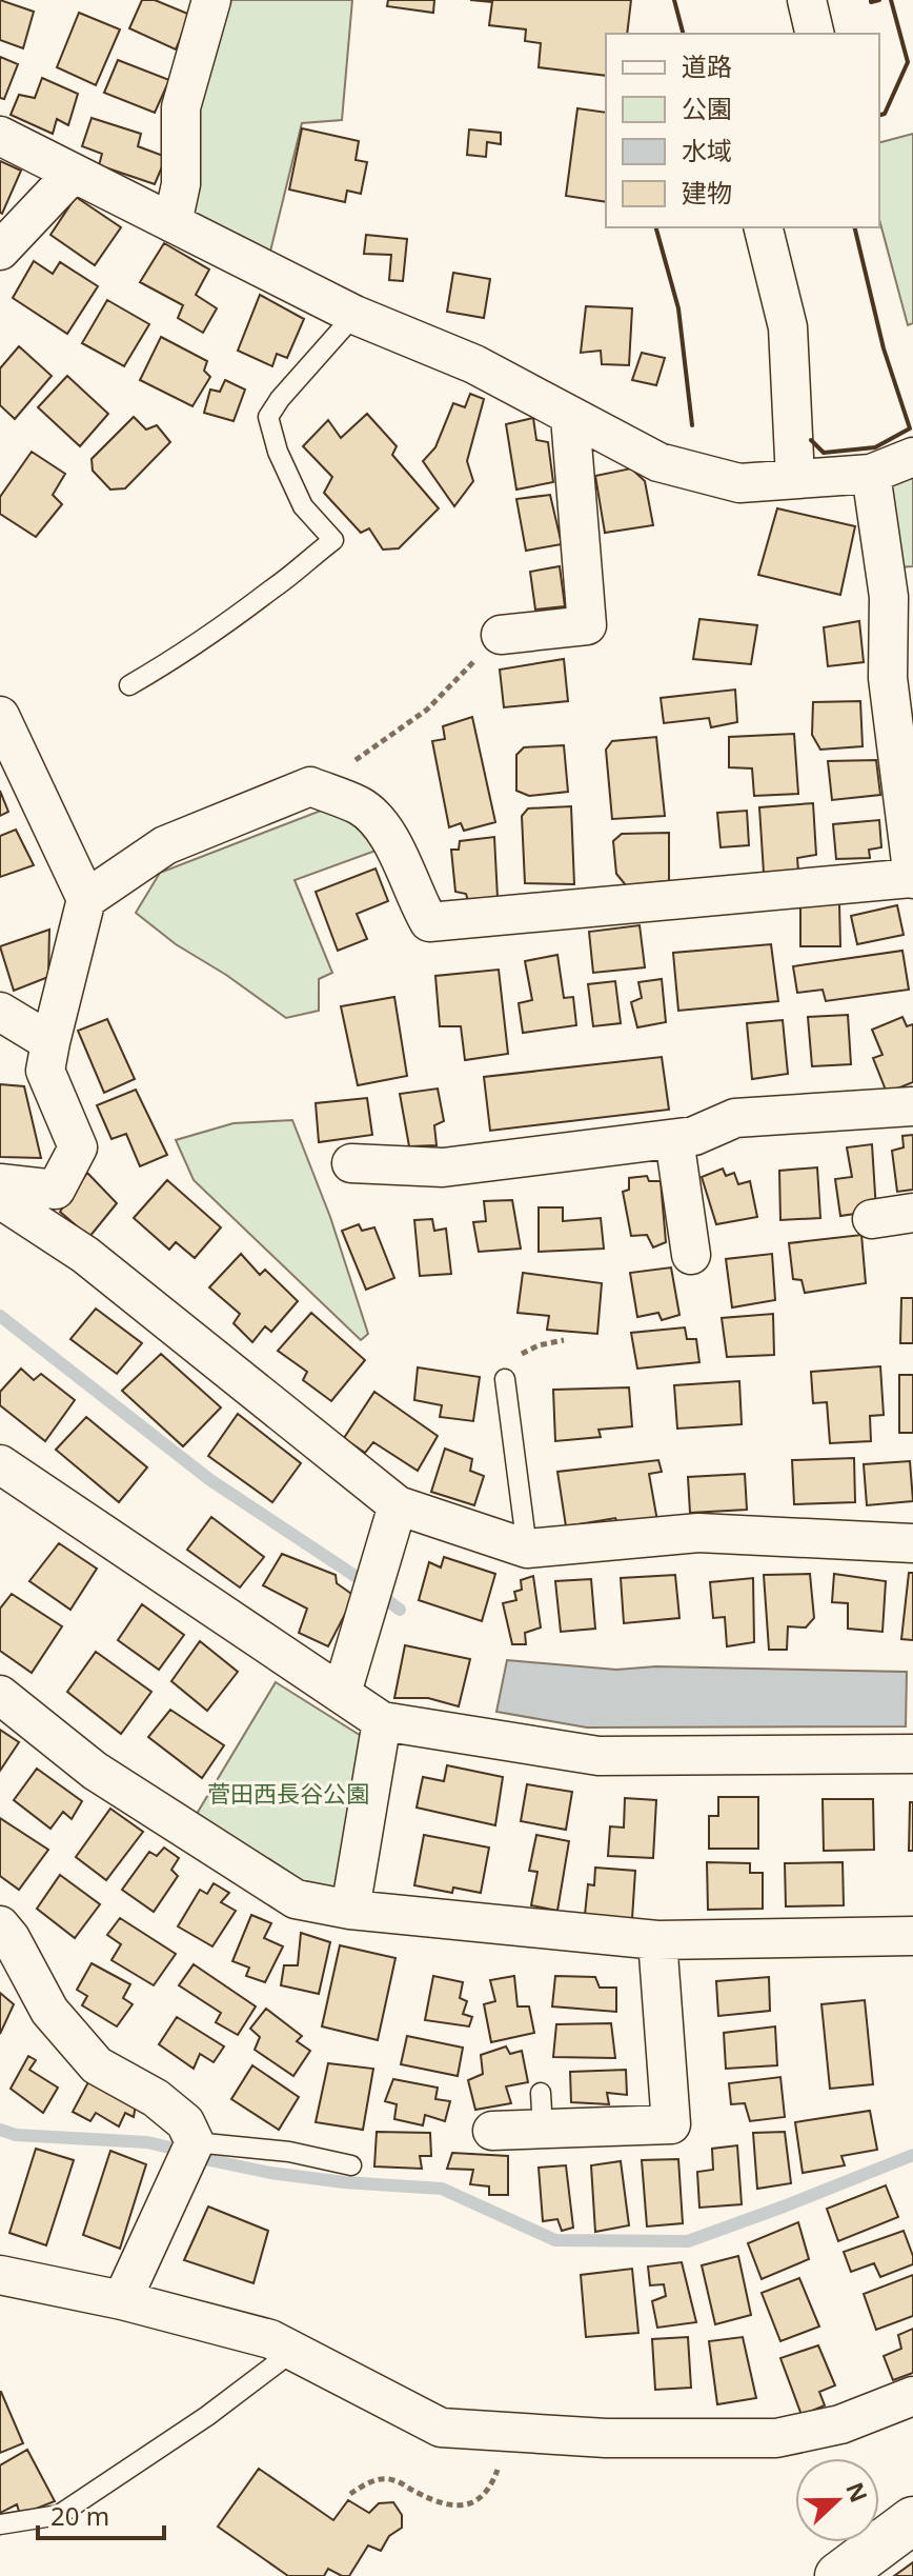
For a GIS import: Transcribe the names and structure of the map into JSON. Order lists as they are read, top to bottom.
{
  "parks": ["菅田西長谷公園"],
  "legend": [
    "道路",
    "公園",
    "水域",
    "建物"
  ],
  "scale_bar": "20 m",
  "north": "right"
}
